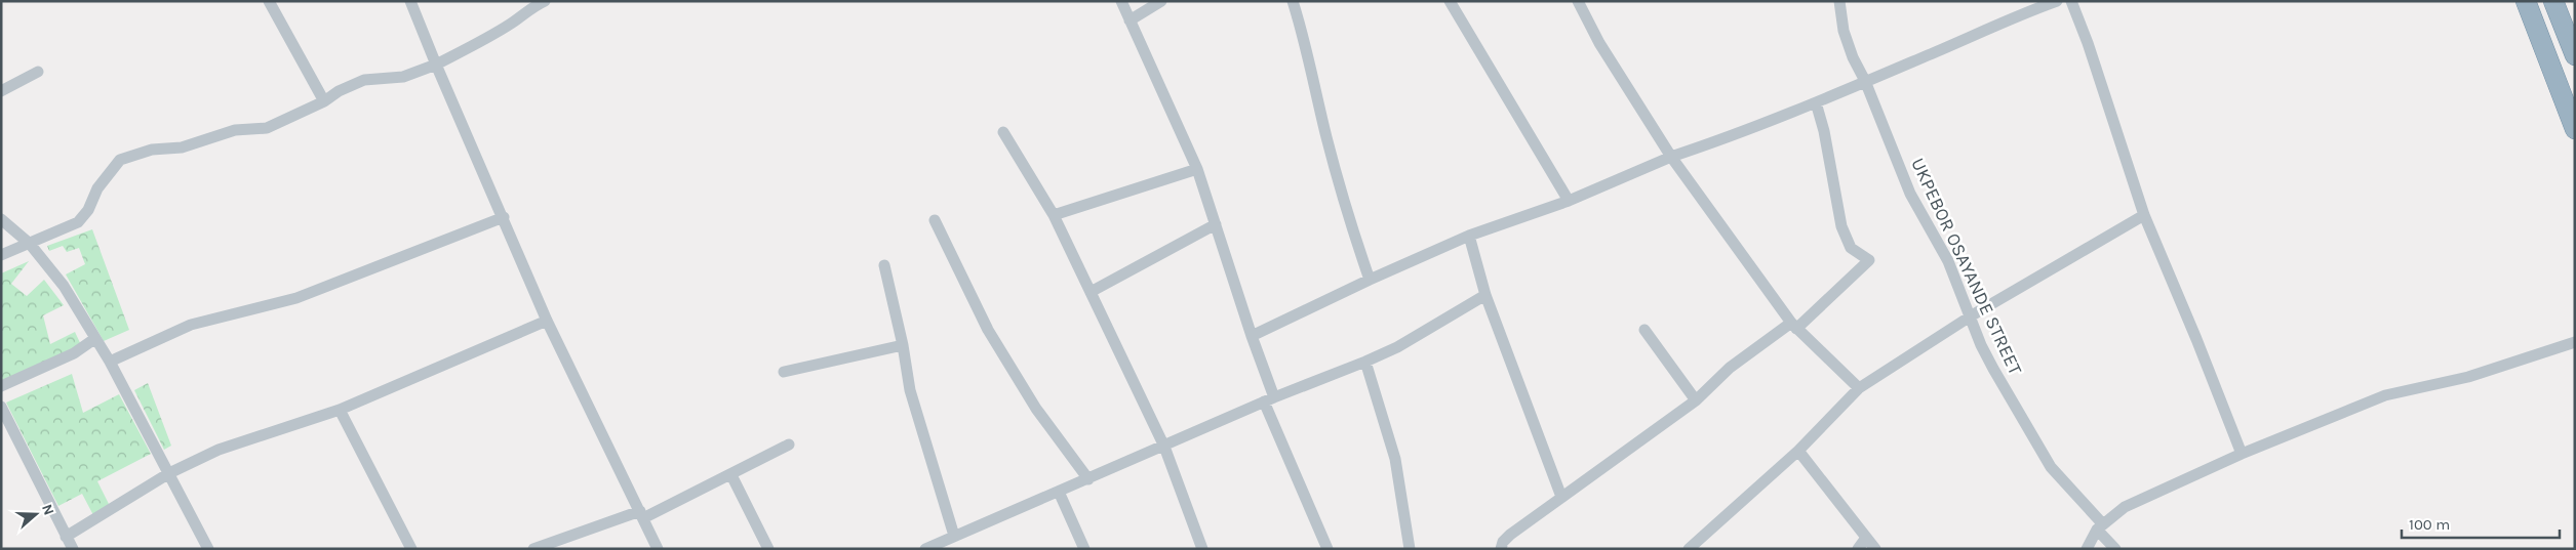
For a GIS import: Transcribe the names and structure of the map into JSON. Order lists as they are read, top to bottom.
{
  "streets": {
    "street": ["UKPEBOR OSAYANDE STREET"]
  },
  "scale_bar": "100 m",
  "north": "right"
}
